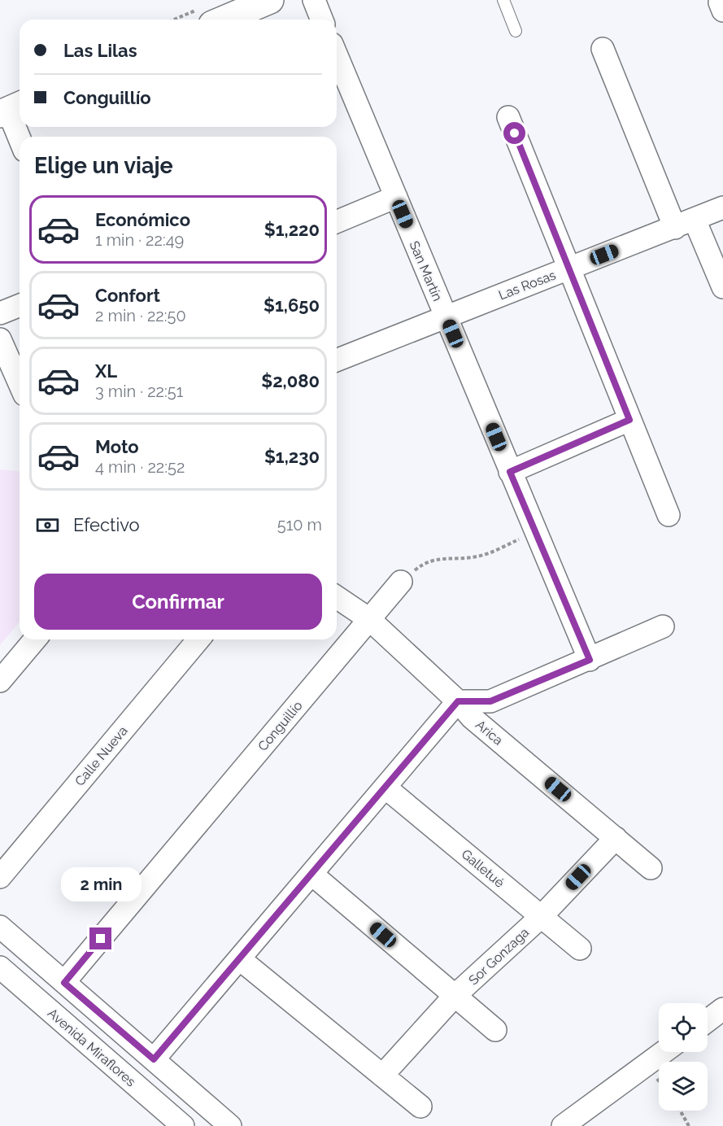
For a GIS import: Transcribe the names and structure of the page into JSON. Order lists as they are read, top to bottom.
{
  "streets": {
    "street": [
      "San Martín",
      "Las Rosas",
      "Conguillío",
      "Arica",
      "Calle Nueva",
      "Galletué",
      "Sor Gonzaga",
      "Avenida Miraflores"
    ]
  },
  "crossings": [
    ["San Martín", "Las Rosas"],
    ["Conguillío", "Arica"],
    ["Arica", "Sor Gonzaga"],
    ["Galletué", "Sor Gonzaga"]
  ],
  "page": {
    "banner": ["Las Lilas", "Conguillío"],
    "heading": "Elige un viaje",
    "list": [
      {
        "name": "Económico",
        "note": "1 min · 22:49",
        "value": "$1,220"
      },
      {
        "name": "Confort",
        "note": "2 min · 22:50",
        "value": "$1,650"
      },
      {
        "name": "XL",
        "note": "3 min · 22:51",
        "value": "$2,080"
      },
      {
        "name": "Moto",
        "note": "4 min · 22:52",
        "value": "$1,230"
      }
    ],
    "pay": ["Efectivo", "510 m"],
    "buttons": "Confirmar",
    "bubble": "2 min"
  }
}
